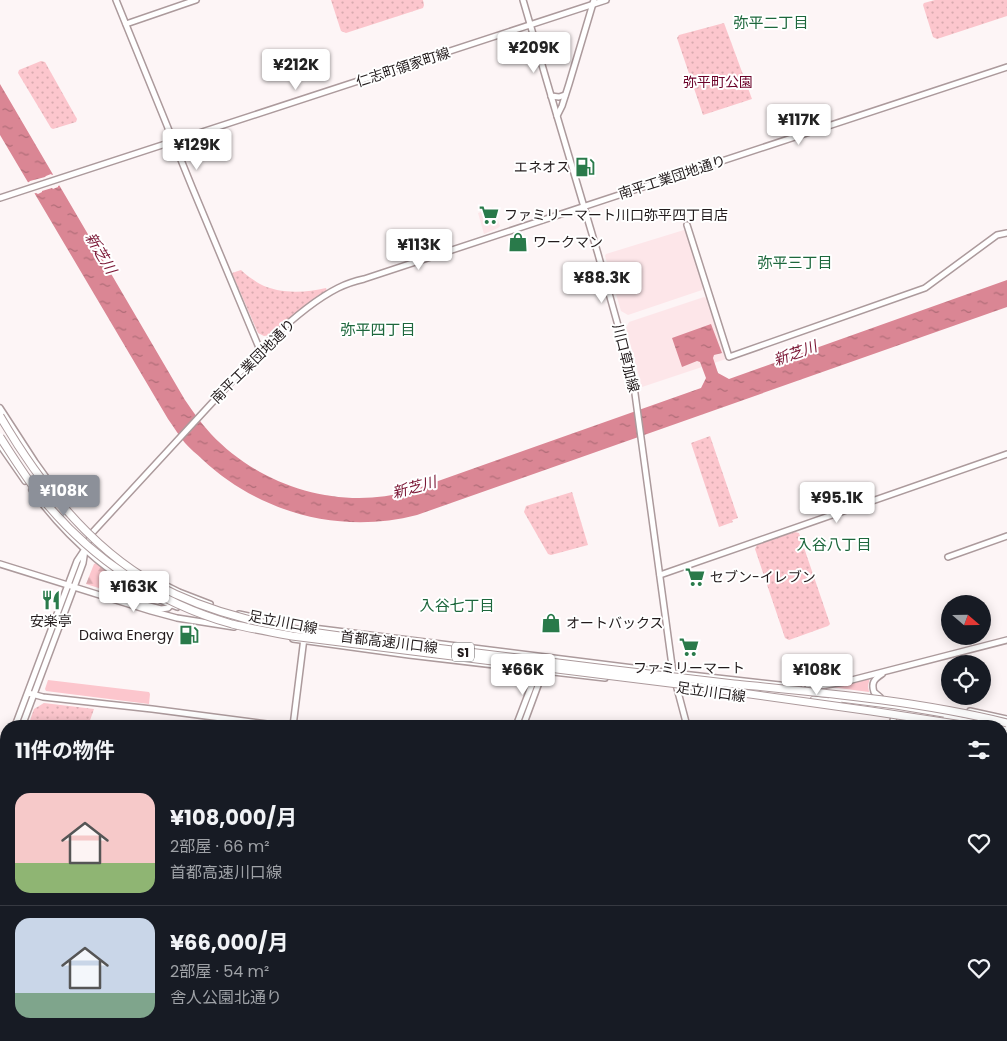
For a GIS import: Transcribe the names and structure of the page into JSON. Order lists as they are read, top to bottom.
{
  "streets": {
    "highway": ["首都高速川口線", "S1"],
    "street": [
      "仁志町領家町線",
      "南平工業団地通り",
      "川口草加線",
      "足立川口線"
    ]
  },
  "crossings": [
    ["仁志町領家町線", "川口草加線"],
    ["南平工業団地通り", "川口草加線"],
    ["南平工業団地通り", "足立川口線"],
    ["川口草加線", "足立川口線"]
  ],
  "districts": [
    "弥平二丁目",
    "弥平三丁目",
    "弥平四丁目",
    "入谷八丁目",
    "入谷七丁目"
  ],
  "water": ["新芝川"],
  "parks": ["弥平町公園"],
  "places": {
    "fuel station": ["エネオス", "Daiwa Energy"],
    "supermarket": ["ファミリーマート川口弥平四丁目店", "セブン-イレブン", "ファミリーマート"],
    "shop": ["ワークマン", "オートバックス"],
    "restaurant": ["安楽亭"]
  },
  "north": "right",
  "page": {
    "price": [
      "¥209K",
      "¥212K",
      "¥117K",
      "¥129K",
      "¥113K",
      "¥88.3K",
      "¥108K",
      "¥95.1K",
      "¥163K",
      "¥66K",
      "¥108K"
    ],
    "heading": "11件の物件",
    "list": [
      {
        "name": "¥108,000/月",
        "note": "2部屋 · 66 m² · 首都高速川口線"
      },
      {
        "name": "¥66,000/月",
        "note": "2部屋 · 54 m² · 舎人公園北通り"
      }
    ]
  }
}
